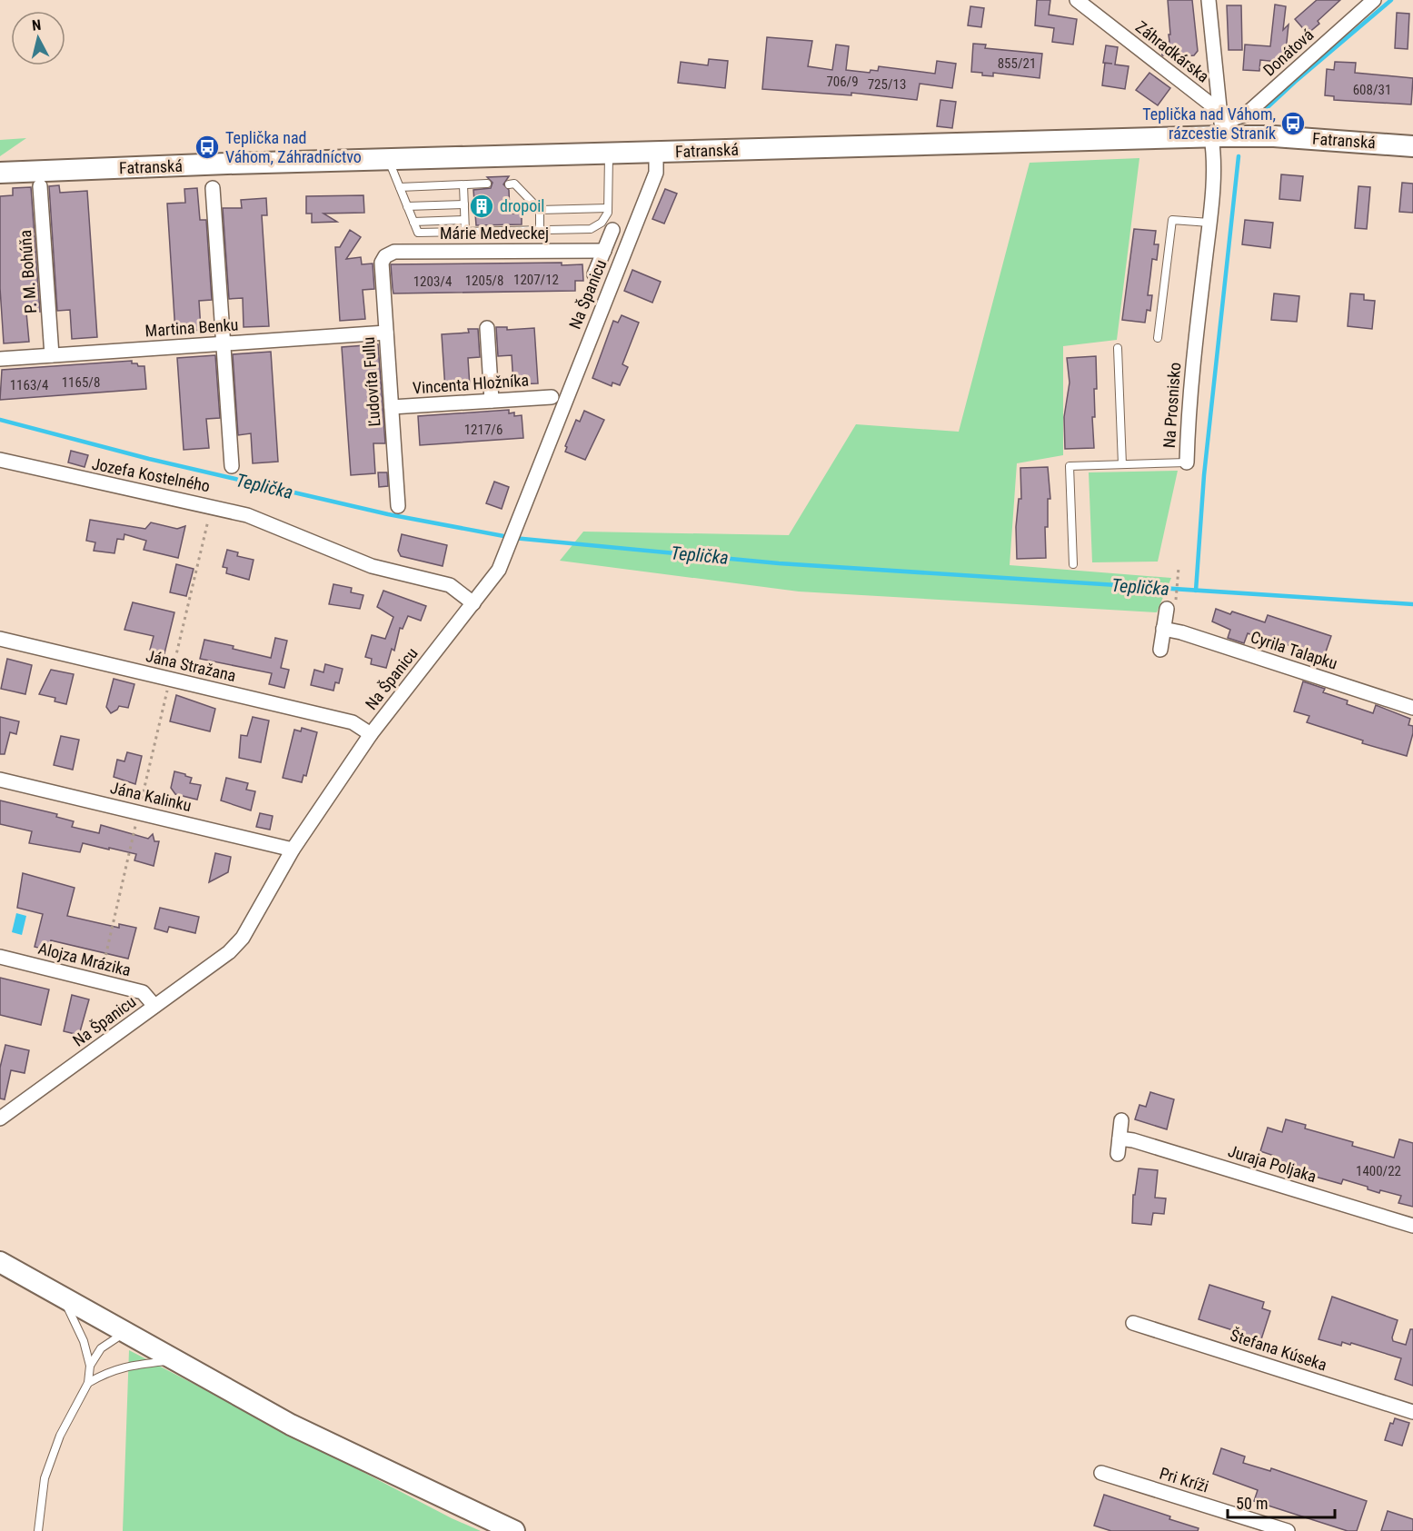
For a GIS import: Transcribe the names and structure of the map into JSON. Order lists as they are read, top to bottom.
{
  "streets": {
    "main road": ["Fatranská"],
    "street": [
      "Záhradkárska",
      "Donátová",
      "Márie Medveckej",
      "P. M. Bohúňa",
      "Na Španicu",
      "Martina Benku",
      "Ľudovíta Fullu",
      "Vincenta Hložníka",
      "Na Prosnisko",
      "Jozefa Kostelného",
      "Cyrila Talapku",
      "Jána Stražana",
      "Jána Kalinku",
      "Alojza Mrázika",
      "Juraja Poljaka",
      "Štefana Kúseka",
      "Pri Kríži"
    ]
  },
  "crossings": [
    ["Záhradkárska", "Donátová"],
    ["Záhradkárska", "Fatranská"],
    ["Záhradkárska", "Na Prosnisko"],
    ["Donátová", "Fatranská"],
    ["Donátová", "Na Prosnisko"],
    ["Fatranská", "Na Španicu"],
    ["Fatranská", "Na Prosnisko"],
    ["Márie Medveckej", "Ľudovíta Fullu"],
    ["P. M. Bohúňa", "Martina Benku"],
    ["Na Španicu", "Jozefa Kostelného"],
    ["Na Španicu", "Jána Stražana"],
    ["Na Španicu", "Jána Kalinku"],
    ["Na Španicu", "Alojza Mrázika"],
    ["Martina Benku", "Ľudovíta Fullu"],
    ["Ľudovíta Fullu", "Vincenta Hložníka"]
  ],
  "water": ["Teplička"],
  "places": {
    "bus stop": ["Teplička nad Váhom, rázcestie Straník", "Teplička nad Váhom, Záhradníctvo"],
    "building": ["dropoil"]
  },
  "house_numbers": [
    "855/21",
    "706/9",
    "725/13",
    "608/31",
    "1207/12",
    "1205/8",
    "1203/4",
    "1165/8",
    "1163/4",
    "1217/6",
    "1400/22"
  ],
  "scale_bar": "50 m",
  "north": "top"
}
